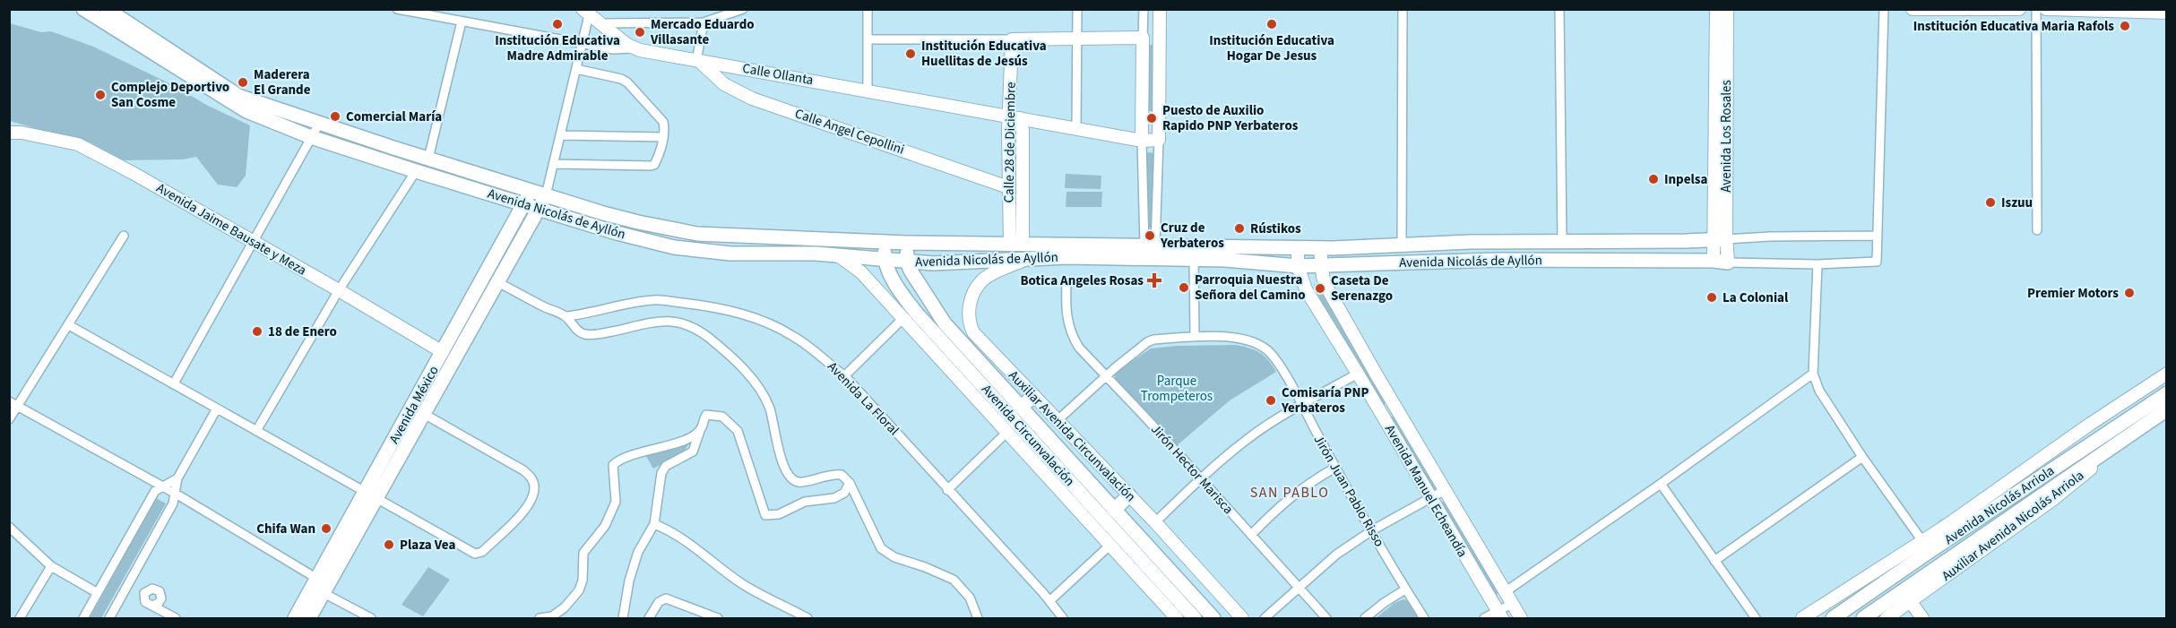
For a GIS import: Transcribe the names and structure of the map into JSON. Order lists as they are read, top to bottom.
{
  "streets": {
    "main road": [
      "Avenida Nicolás de Ayllón",
      "Avenida México",
      "Avenida Circunvalación",
      "Avenida Nicolás Arriola"
    ],
    "street": [
      "Calle Ollanta",
      "Calle Angel Cepollini",
      "Avenida Los Rosales",
      "Calle 28 de Diciembre",
      "Avenida Jaime Bausate y Meza",
      "Avenida La Floral",
      "Auxiliar Avenida Circunvalación",
      "Jirón Hector Marisca",
      "Jirón Juan Pablo Risso",
      "Avenida Manuel Echeandía",
      "Auxiliar Avenida Nicolás Arriola"
    ]
  },
  "crossings": [
    ["Calle Ollanta", "Calle Angel Cepollini"],
    ["Calle Ollanta", "Calle 28 de Diciembre"],
    ["Calle Angel Cepollini", "Calle 28 de Diciembre"],
    ["Avenida Los Rosales", "Avenida Nicolás de Ayllón"],
    ["Calle 28 de Diciembre", "Avenida Nicolás de Ayllón"],
    ["Avenida Nicolás de Ayllón", "Avenida México"],
    ["Avenida Nicolás de Ayllón", "Avenida Circunvalación"],
    ["Avenida Nicolás de Ayllón", "Auxiliar Avenida Circunvalación"],
    ["Avenida Nicolás de Ayllón", "Avenida Manuel Echeandía"],
    ["Avenida Jaime Bausate y Meza", "Avenida México"],
    ["Auxiliar Avenida Circunvalación", "Jirón Juan Pablo Risso"],
    ["Jirón Hector Marisca", "Jirón Juan Pablo Risso"],
    ["Avenida Nicolás Arriola", "Auxiliar Avenida Nicolás Arriola"]
  ],
  "districts": ["SAN PABLO"],
  "parks": ["Parque Trompeteros"],
  "places": {
    "other": [
      "Institución Educativa Madre Admirable",
      "Institución Educativa Hogar De Jesus",
      "Institución Educativa Maria Rafols",
      "Mercado Eduardo Villasante",
      "Institución Educativa Huellitas de Jesús",
      "Maderera El Grande",
      "Complejo Deportivo San Cosme",
      "Comercial María",
      "Puesto de Auxilio Rapido PNP Yerbateros",
      "Inpelsa",
      "Iszuu",
      "Rústikos",
      "Cruz de Yerbateros",
      "Parroquia Nuestra Señora del Camino",
      "Caseta De Serenazgo",
      "Premier Motors",
      "La Colonial",
      "18 de Enero",
      "Comisaría PNP Yerbateros",
      "Chifa Wan",
      "Plaza Vea"
    ],
    "health": ["Botica Angeles Rosas"]
  }
}
